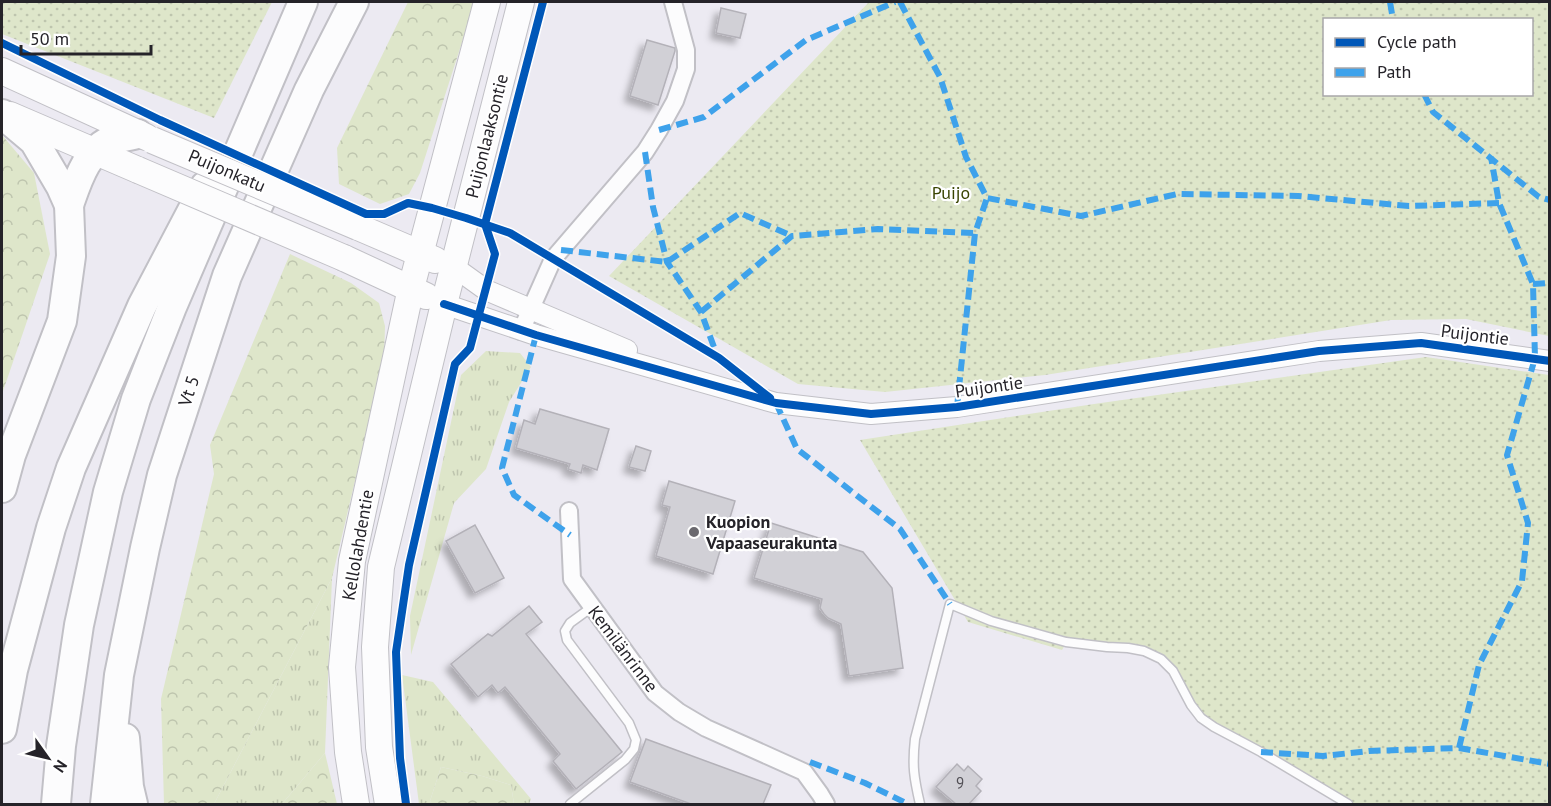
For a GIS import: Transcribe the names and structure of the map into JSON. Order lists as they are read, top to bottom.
{
  "streets": {
    "highway": ["Vt 5"],
    "main road": ["Puijonlaaksontie", "Puijonkatu", "Kellolahdentie"],
    "street": ["Puijontie", "Kemilänrinne"]
  },
  "crossings": [
    ["Puijonlaaksontie", "Puijonkatu"],
    ["Puijonlaaksontie", "Puijontie"],
    ["Puijonlaaksontie", "Kellolahdentie"],
    ["Puijonkatu", "Puijontie"],
    ["Puijonkatu", "Kellolahdentie"],
    ["Puijontie", "Kellolahdentie"]
  ],
  "parks": ["Puijo"],
  "places": ["Kuopion Vapaaseurakunta"],
  "house_numbers": ["9"],
  "legend": ["Cycle path", "Path"],
  "scale_bar": "50 m",
  "north": "bottom right"
}
